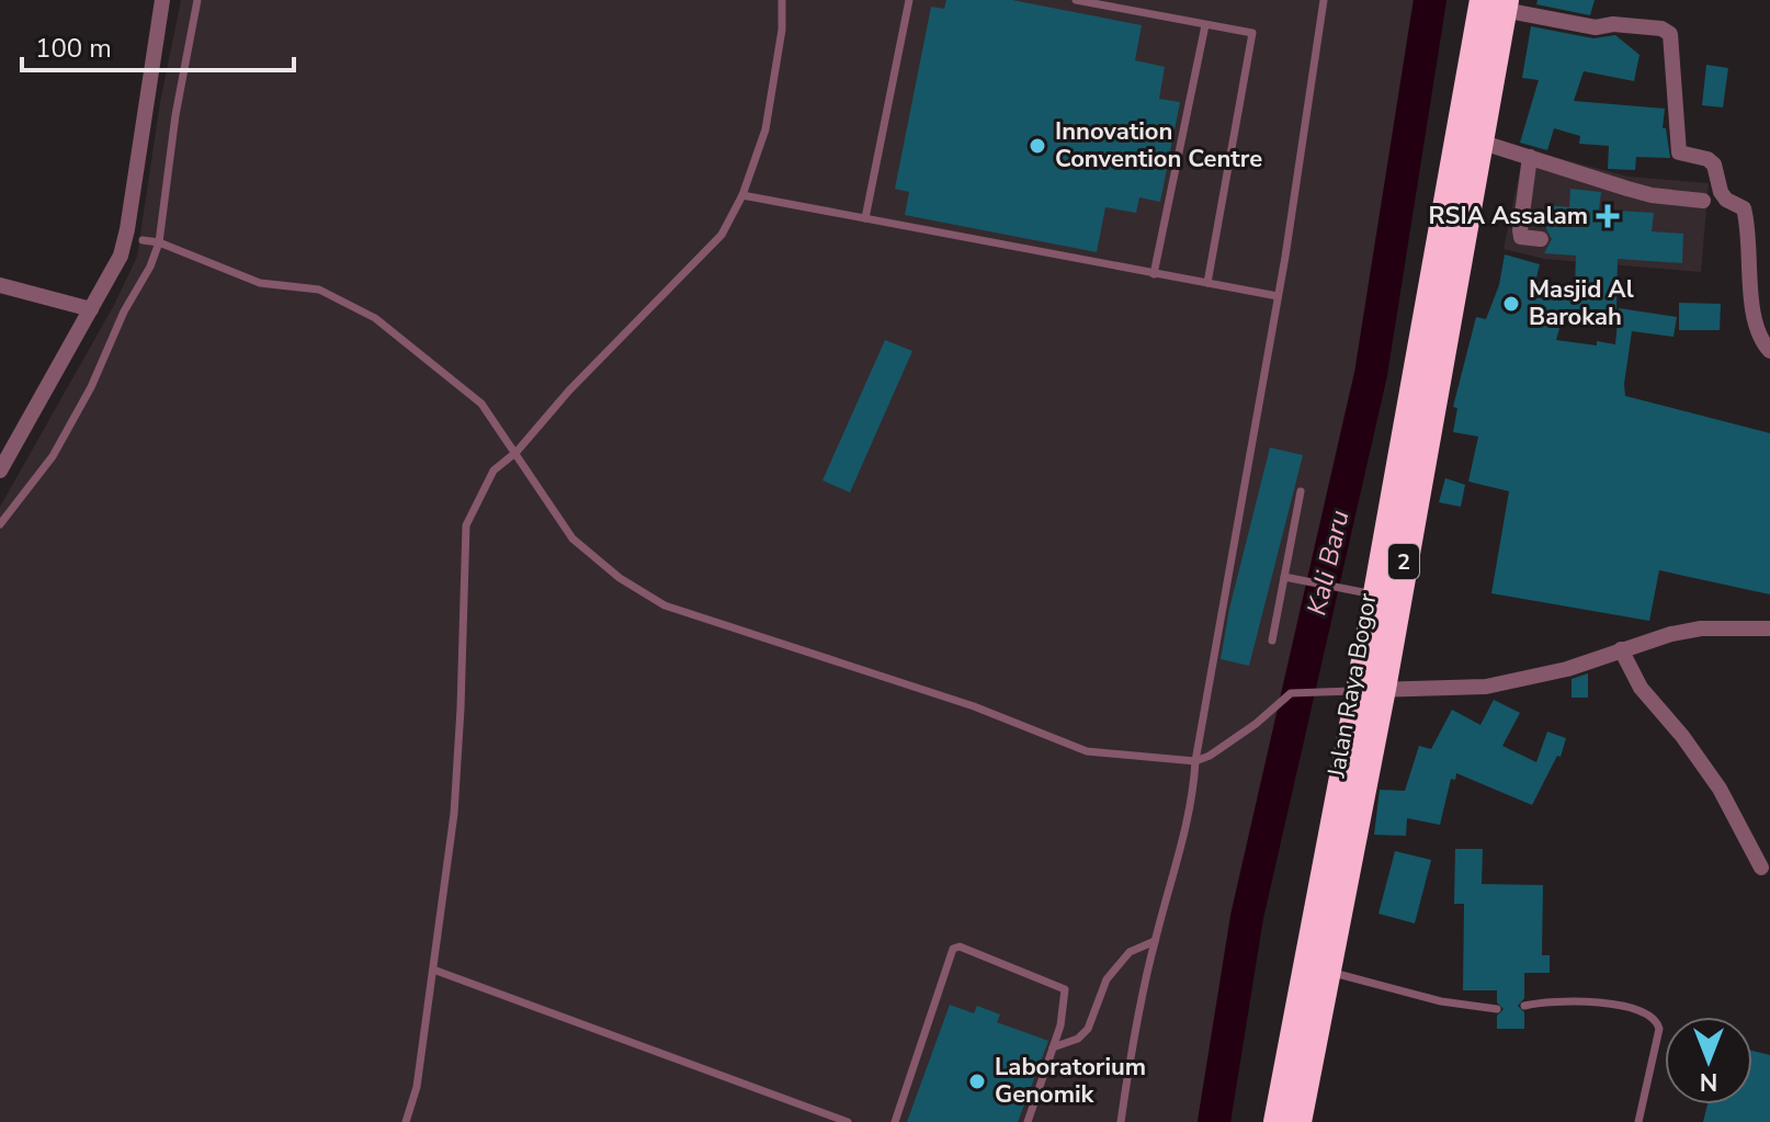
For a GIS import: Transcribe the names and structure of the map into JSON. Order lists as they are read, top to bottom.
{
  "streets": {
    "highway": ["2", "Jalan Raya Bogor"]
  },
  "water": ["Kali Baru"],
  "places": {
    "other": ["Innovation Convention Centre", "Masjid Al Barokah", "Laboratorium Genomik"],
    "health": ["RSIA Assalam"]
  },
  "scale_bar": "100 m",
  "north": "bottom"
}
